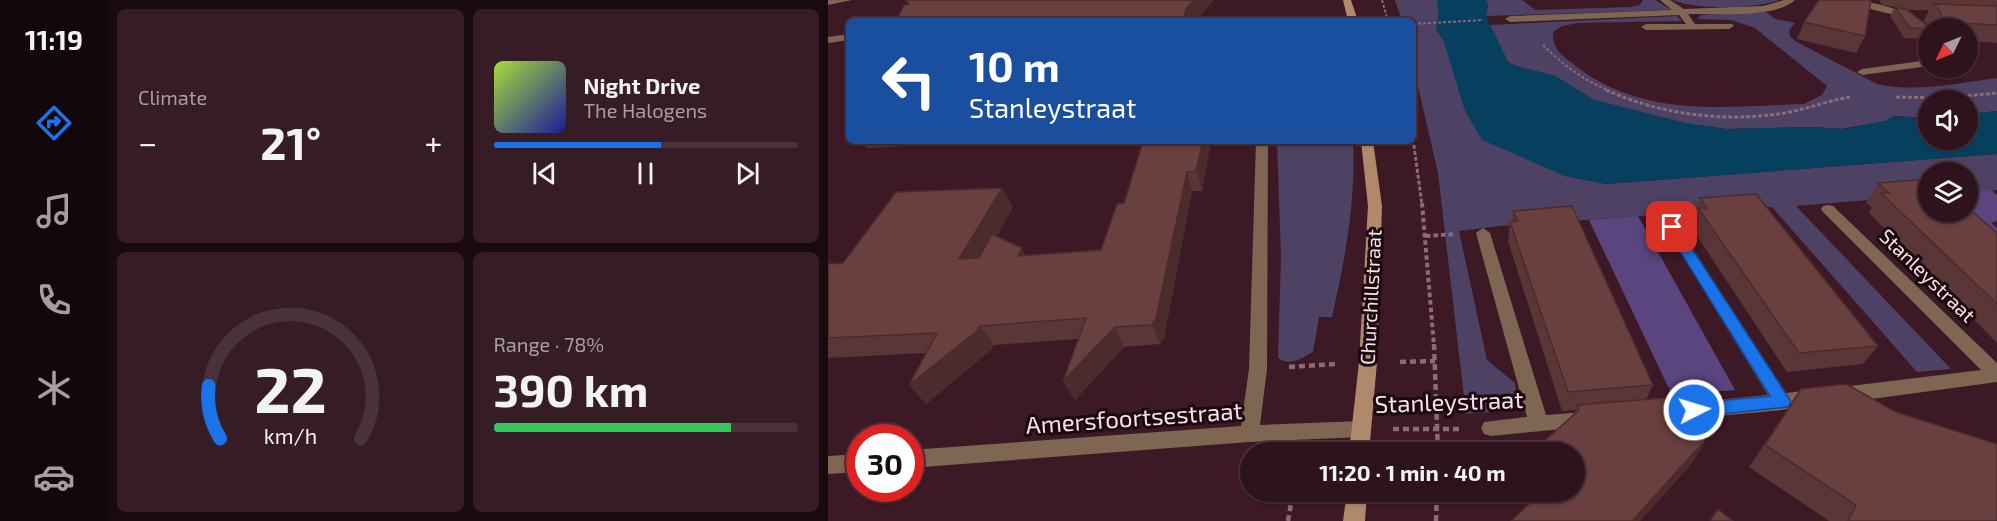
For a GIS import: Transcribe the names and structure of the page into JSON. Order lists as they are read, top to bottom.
{
  "streets": {
    "street": ["Stanleystraat", "Churchillstraat", "Amersfoortsestraat"]
  },
  "crossings": [
    ["Stanleystraat", "Churchillstraat"],
    ["Stanleystraat", "Amersfoortsestraat"],
    ["Churchillstraat", "Amersfoortsestraat"]
  ],
  "north": "bottom left",
  "page": {
    "tabs": "11:19",
    "tile": [
      "Climate",
      ["Range · 78%", "390 km"]
    ],
    "turn": ["10 m", "Stanleystraat"],
    "song": ["Night Drive", "The Halogens"],
    "heat": ["−", "21°", "+"],
    "limit": "30",
    "trip": "11:20 · 1 min · 40 m",
    "gauge": ["22", "km/h"]
  }
}
